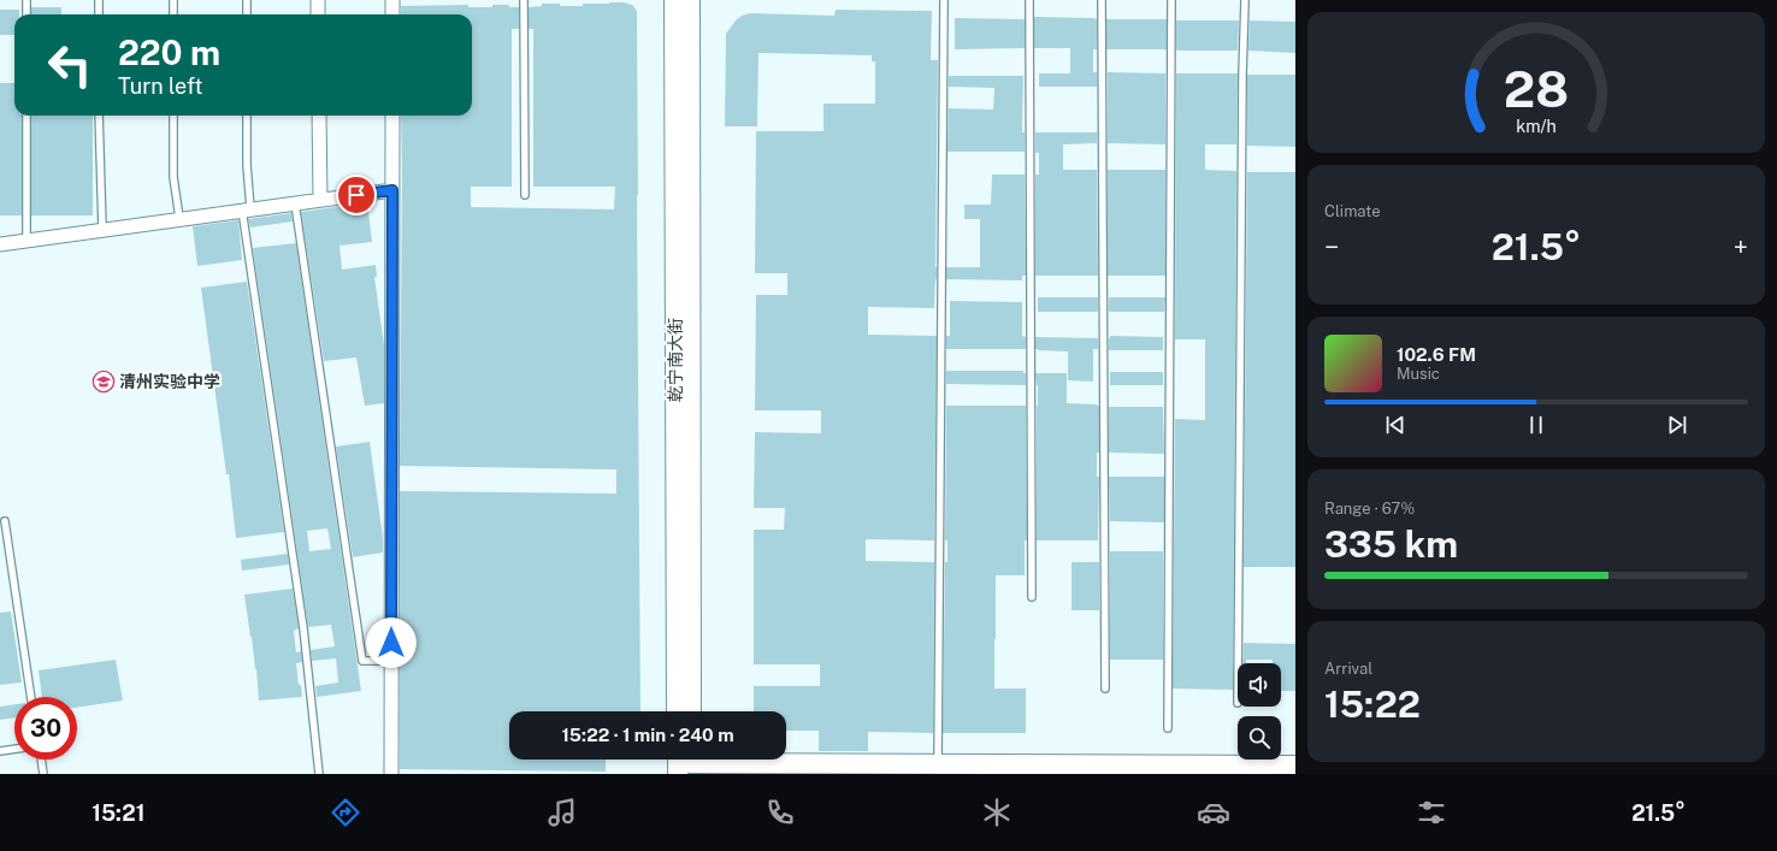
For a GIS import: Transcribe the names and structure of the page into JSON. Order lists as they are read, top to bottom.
{
  "streets": {
    "main road": ["乾宁南大街"]
  },
  "places": {
    "school or university": ["清州实验中学"]
  },
  "page": {
    "turn": ["220 m", "Turn left"],
    "tile": [
      "Climate",
      ["Range · 67%", "335 km"],
      ["Arrival", "15:22"]
    ],
    "heat": ["−", "21.5°", "+"],
    "song": ["102.6 FM", "Music"],
    "limit": "30",
    "trip": "15:22 · 1 min · 240 m",
    "tabs": ["15:21", "21.5°"],
    "gauge": ["28", "km/h"]
  }
}
